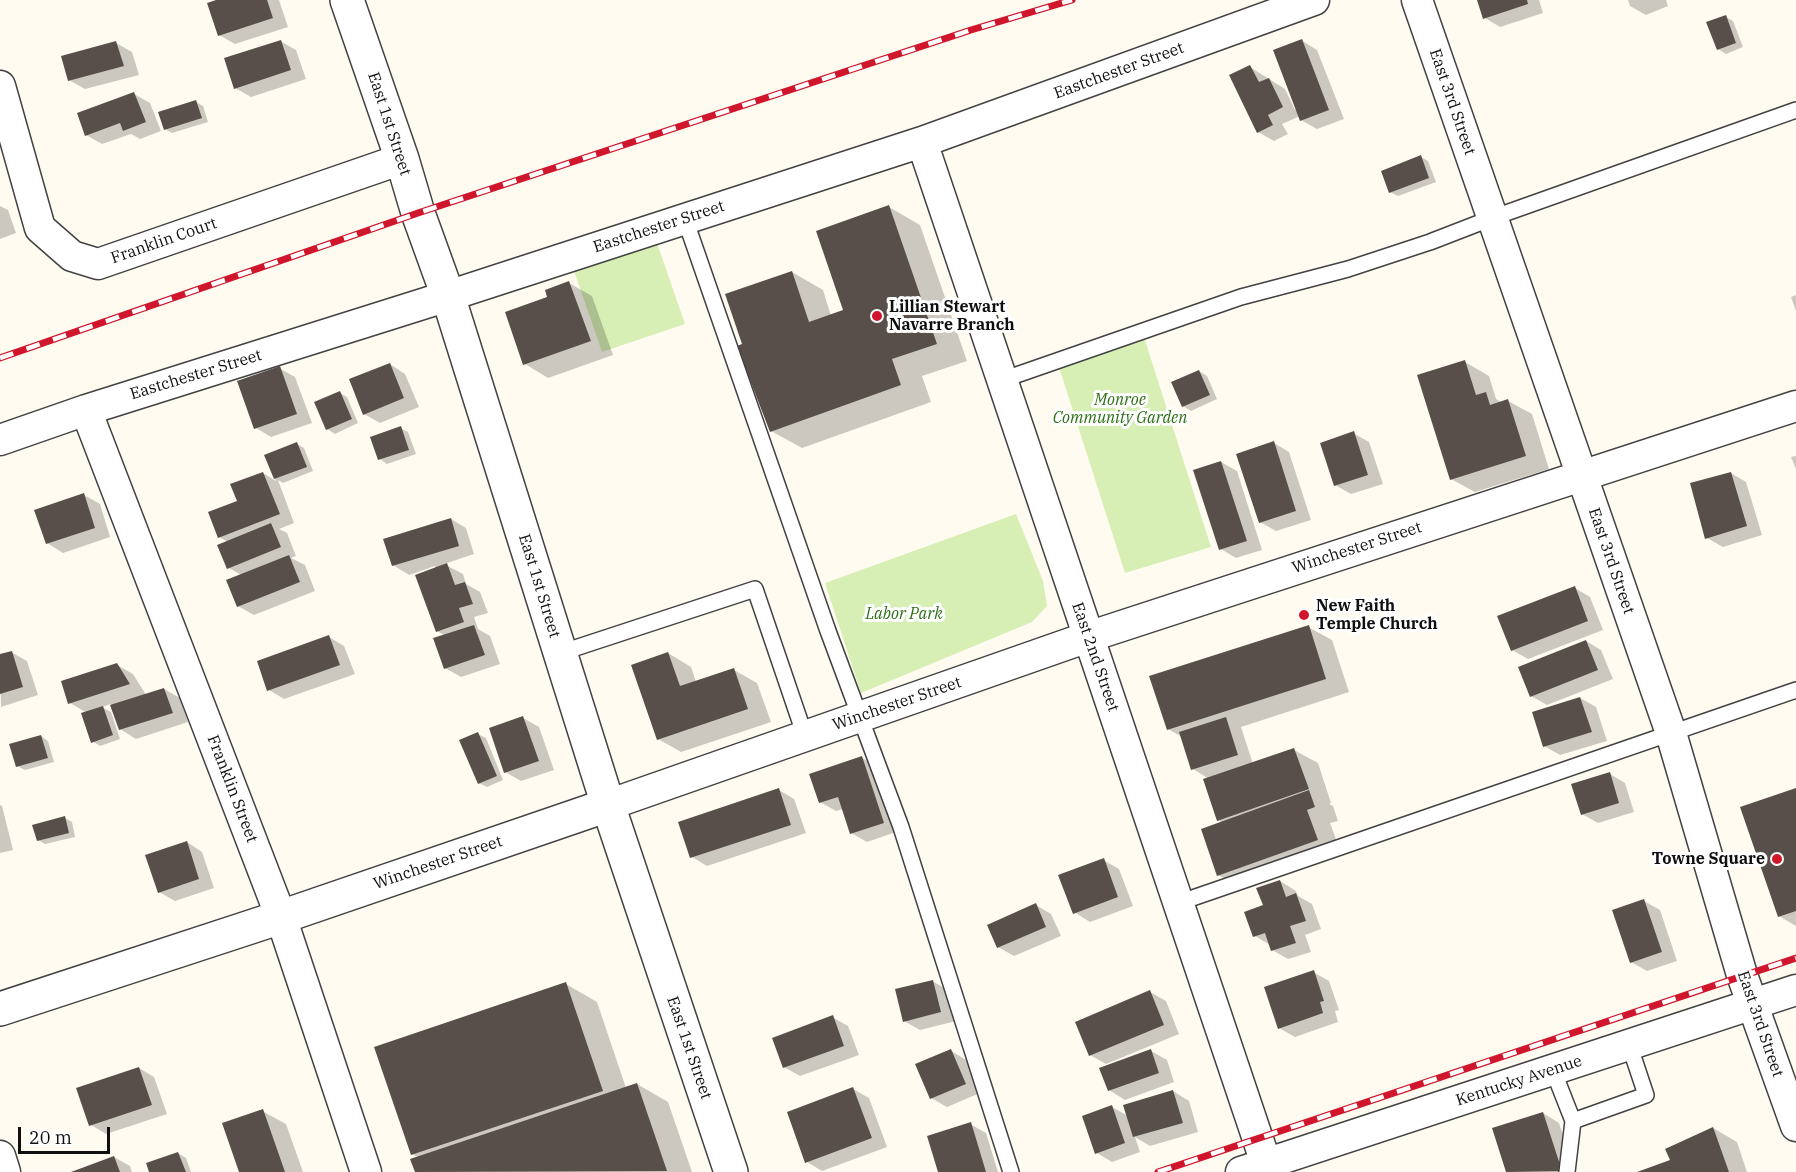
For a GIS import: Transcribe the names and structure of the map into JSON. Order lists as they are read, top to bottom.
{
  "streets": {
    "street": [
      "Eastchester Street",
      "East 3rd Street",
      "East 1st Street",
      "Franklin Court",
      "Winchester Street",
      "East 2nd Street",
      "Franklin Street",
      "Kentucky Avenue"
    ]
  },
  "crossings": [
    ["Eastchester Street", "East 1st Street"],
    ["Eastchester Street", "East 2nd Street"],
    ["Eastchester Street", "Franklin Street"],
    ["East 3rd Street", "Winchester Street"],
    ["East 3rd Street", "Kentucky Avenue"],
    ["East 1st Street", "Franklin Court"],
    ["East 1st Street", "Winchester Street"],
    ["Winchester Street", "East 2nd Street"],
    ["Winchester Street", "Franklin Street"],
    ["East 2nd Street", "Kentucky Avenue"]
  ],
  "parks": ["Monroe Community Garden", "Labor Park"],
  "places": ["Lillian Stewart Navarre Branch", "New Faith Temple Church", "Towne Square"],
  "scale_bar": "20 m"
}
